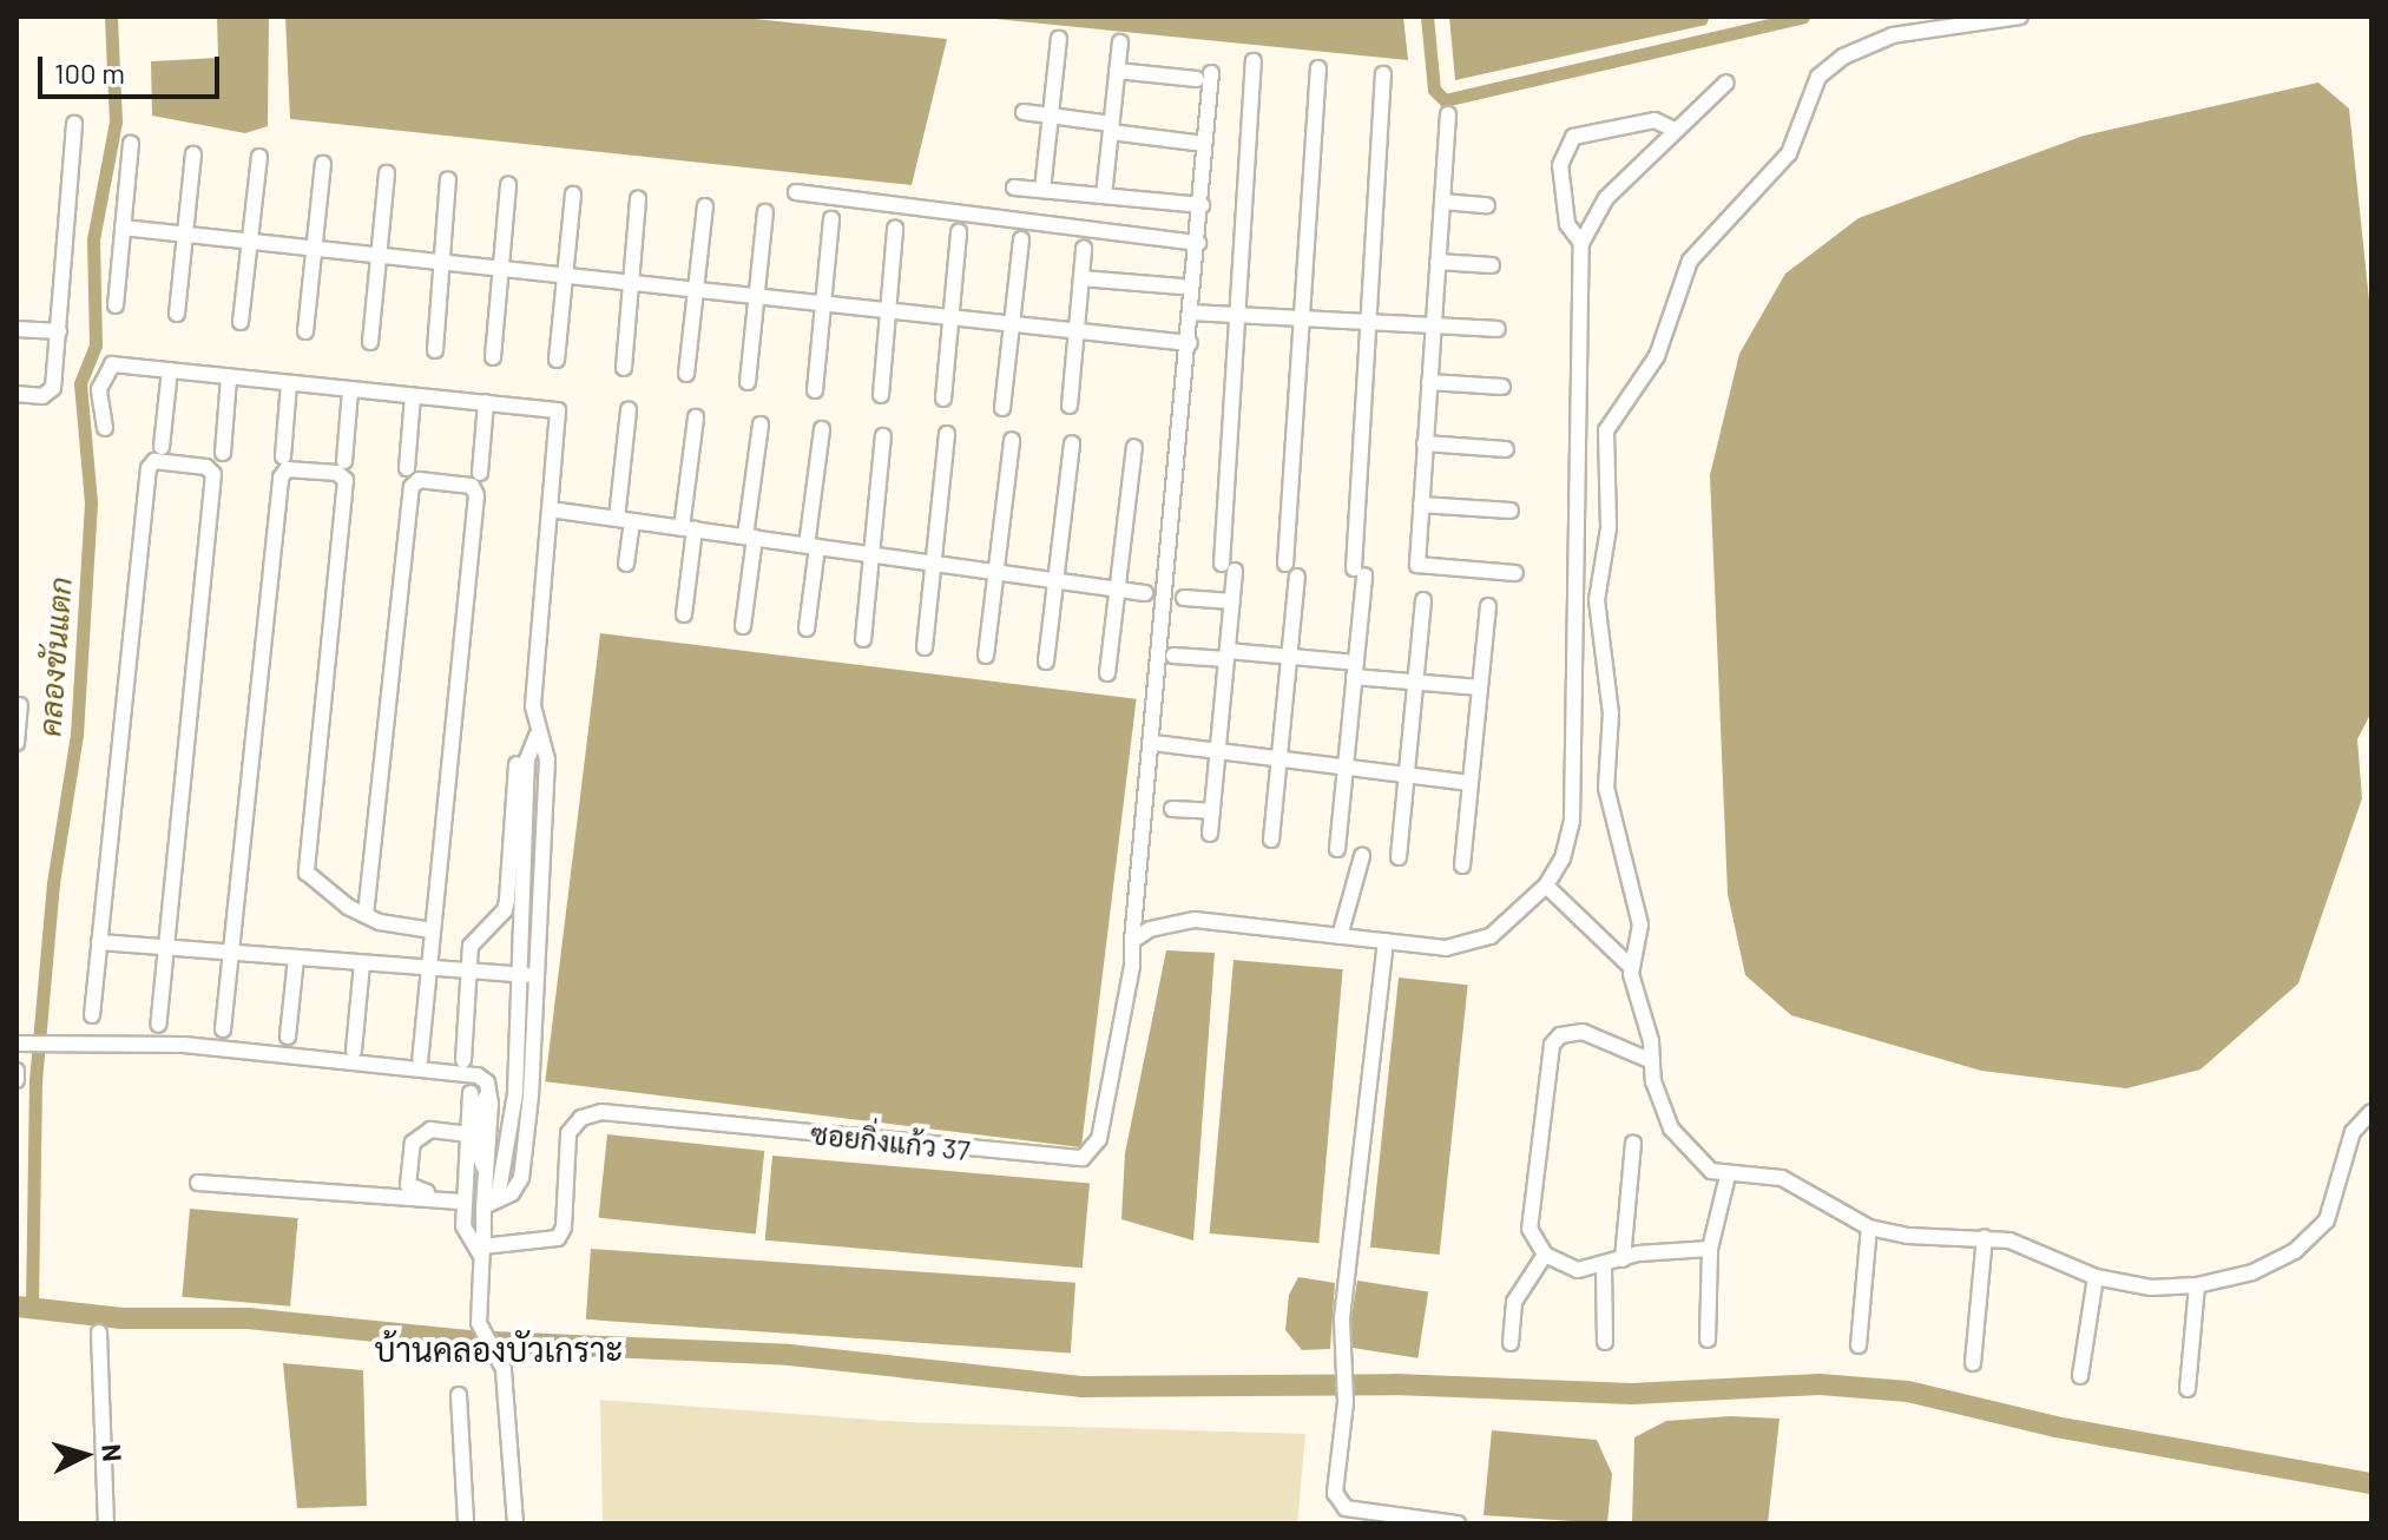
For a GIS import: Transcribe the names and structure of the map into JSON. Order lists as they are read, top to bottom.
{
  "streets": {
    "street": ["ซอยกิ่งแก้ว 37"]
  },
  "districts": ["บ้านคลองบัวเกราะ"],
  "water": ["คลองขันแตก"],
  "scale_bar": "100 m",
  "north": "right"
}
